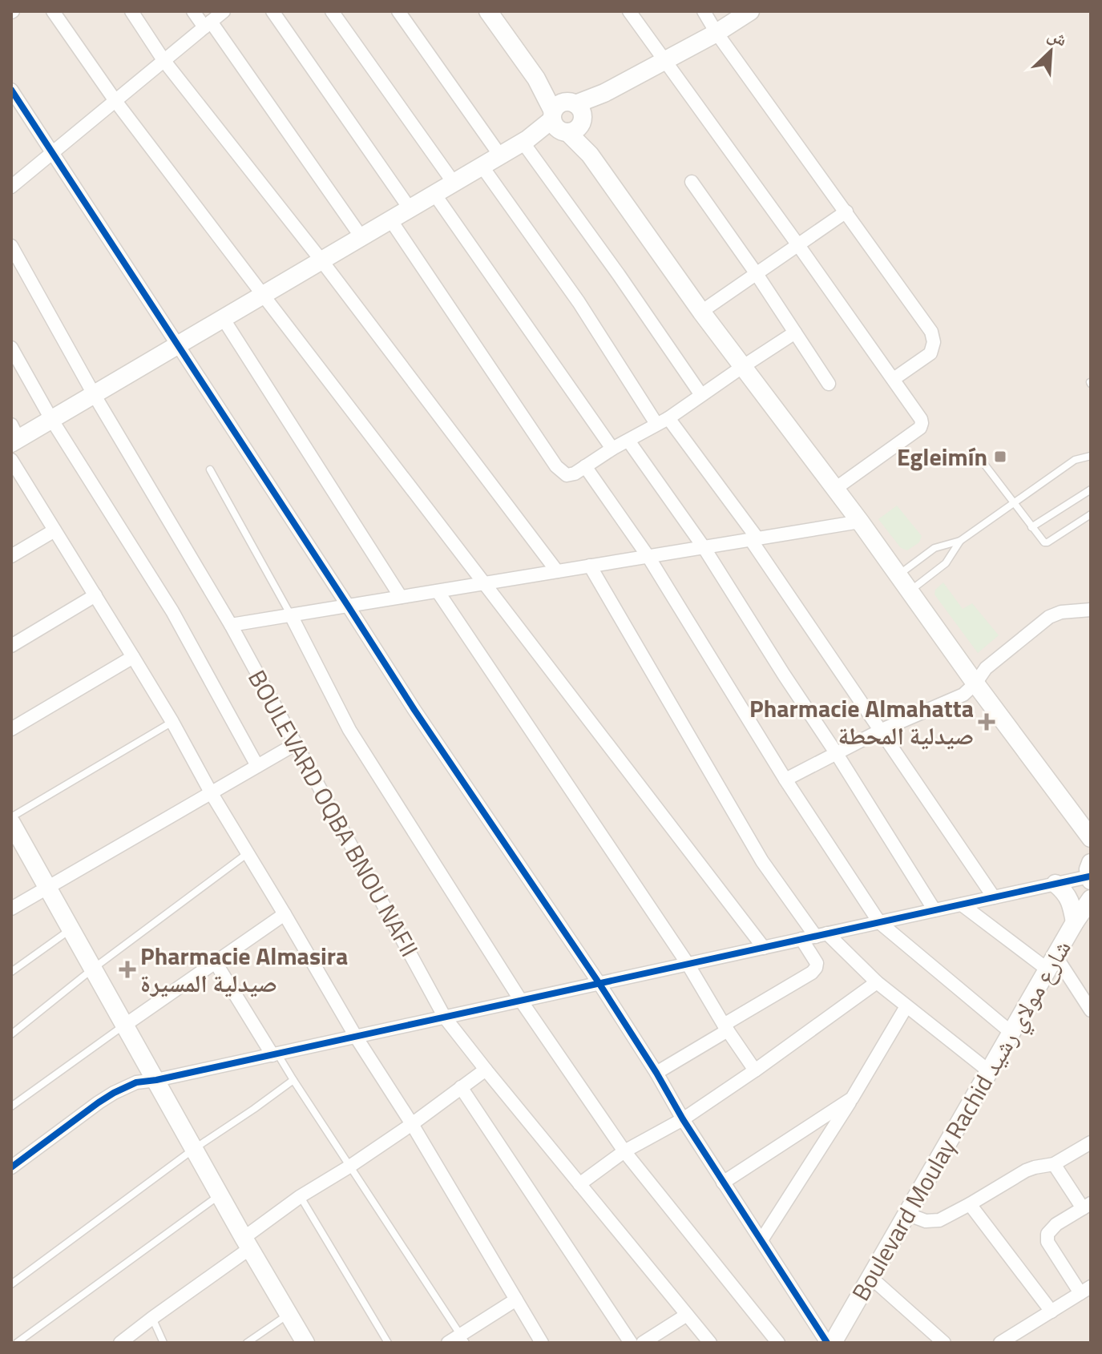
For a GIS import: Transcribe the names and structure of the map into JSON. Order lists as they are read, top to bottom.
{
  "streets": {
    "street": ["BOULEVARD OQBA BNOU NAFII", "Boulevard Moulay Rachid شارع مولاي رشيد"]
  },
  "places": {
    "transit": ["Egleimín"],
    "health": ["Pharmacie Almahatta صيدلية المحطة", "Pharmacie Almasira صيدلية المسيرة"]
  },
  "north": "top right"
}
